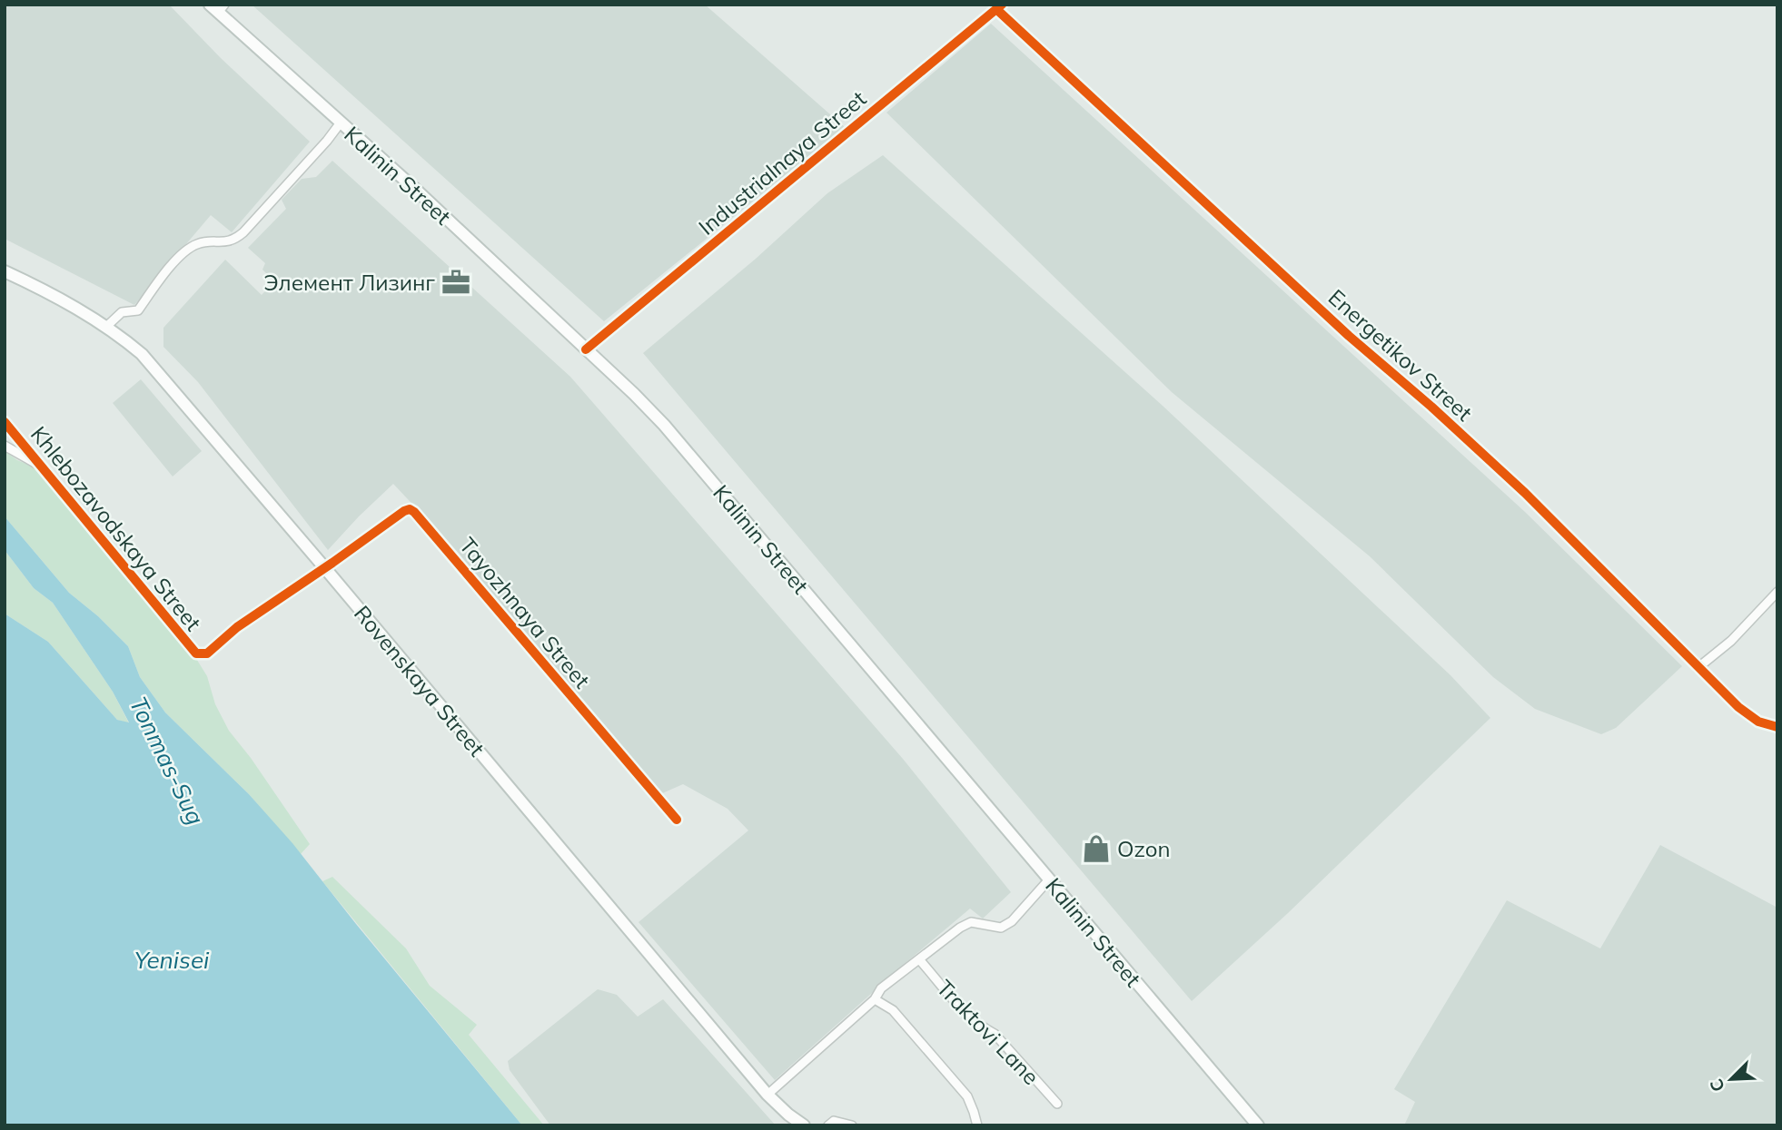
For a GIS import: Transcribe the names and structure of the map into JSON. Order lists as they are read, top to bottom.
{
  "streets": {
    "main road": ["Kalinin Street", "Rovenskaya Street"],
    "street": [
      "Industrialnaya Street",
      "Energetikov Street",
      "Khlebozavodskaya Street",
      "Tayozhnaya Street",
      "Traktovi Lane"
    ]
  },
  "crossings": [
    ["Industrialnaya Street", "Kalinin Street"],
    ["Industrialnaya Street", "Energetikov Street"],
    ["Khlebozavodskaya Street", "Tayozhnaya Street"],
    ["Khlebozavodskaya Street", "Rovenskaya Street"],
    ["Tayozhnaya Street", "Rovenskaya Street"]
  ],
  "water": ["Tonmas-Sug", "Yenisei"],
  "places": {
    "office": ["Элемент Лизинг"],
    "shop": ["Ozon"]
  },
  "north": "bottom left"
}
